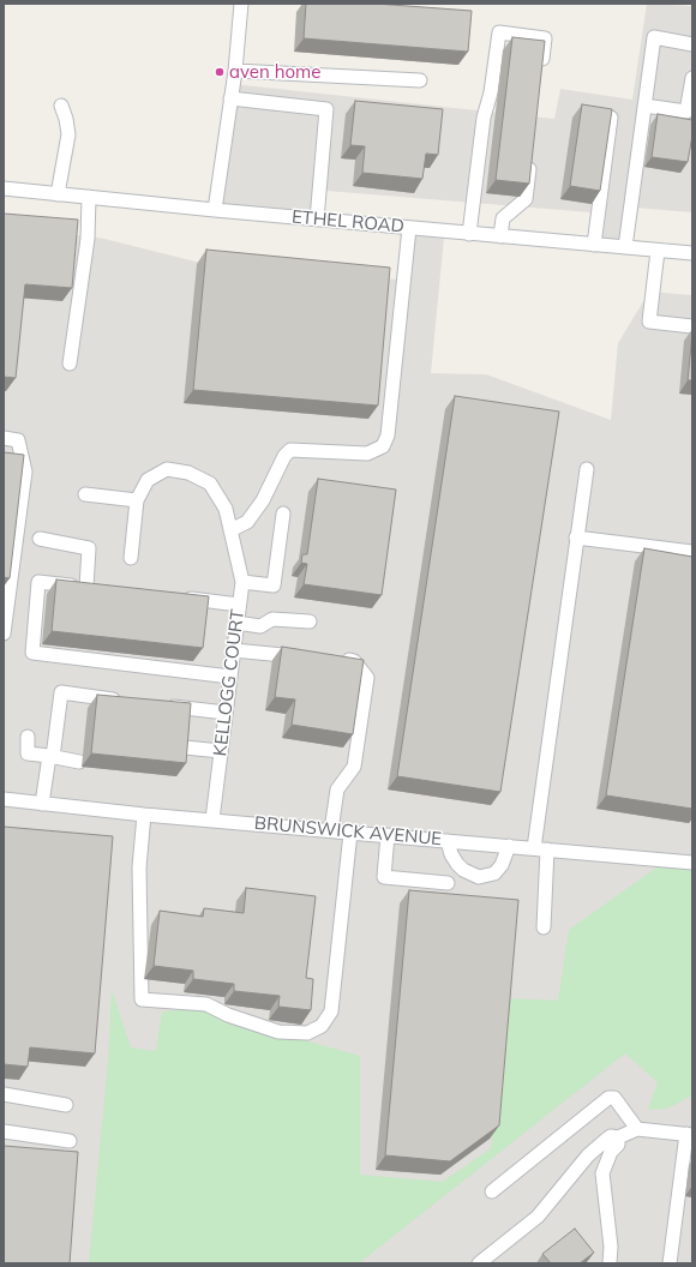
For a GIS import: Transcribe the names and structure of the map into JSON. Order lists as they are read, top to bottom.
{
  "streets": {
    "street": ["ETHEL ROAD", "KELLOGG COURT", "BRUNSWICK AVENUE"]
  },
  "crossings": [
    ["KELLOGG COURT", "BRUNSWICK AVENUE"]
  ],
  "places": ["aven home"]
}
